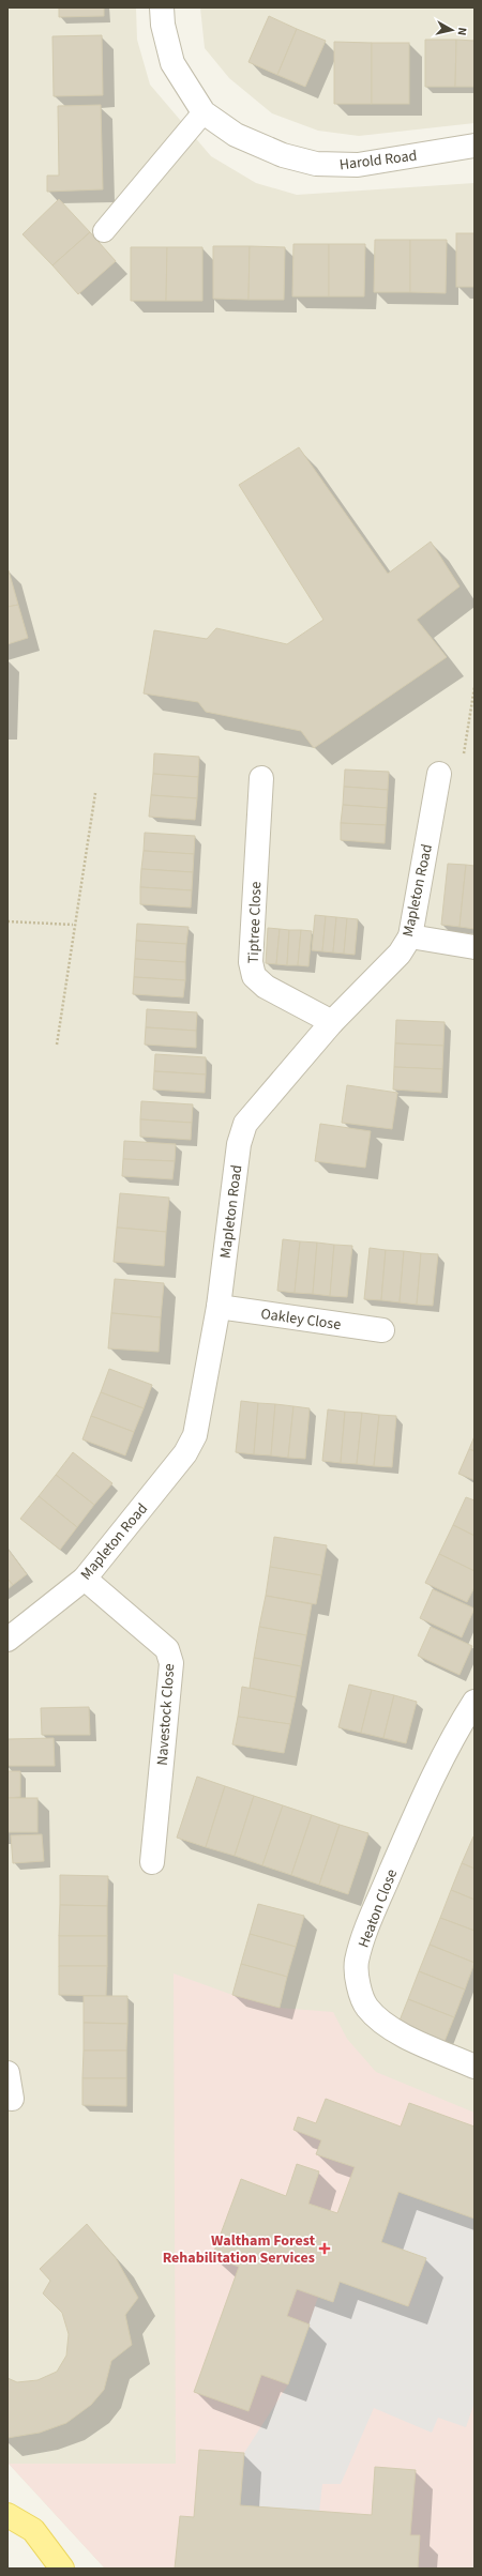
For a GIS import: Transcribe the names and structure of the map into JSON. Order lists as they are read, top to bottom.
{
  "streets": {
    "street": [
      "Harold Road",
      "Mapleton Road",
      "Tiptree Close",
      "Oakley Close",
      "Navestock Close",
      "Heaton Close"
    ]
  },
  "crossings": [
    ["Mapleton Road", "Tiptree Close"],
    ["Mapleton Road", "Oakley Close"],
    ["Mapleton Road", "Navestock Close"]
  ],
  "places": {
    "health": ["Waltham Forest Rehabilitation Services"]
  },
  "north": "right"
}
